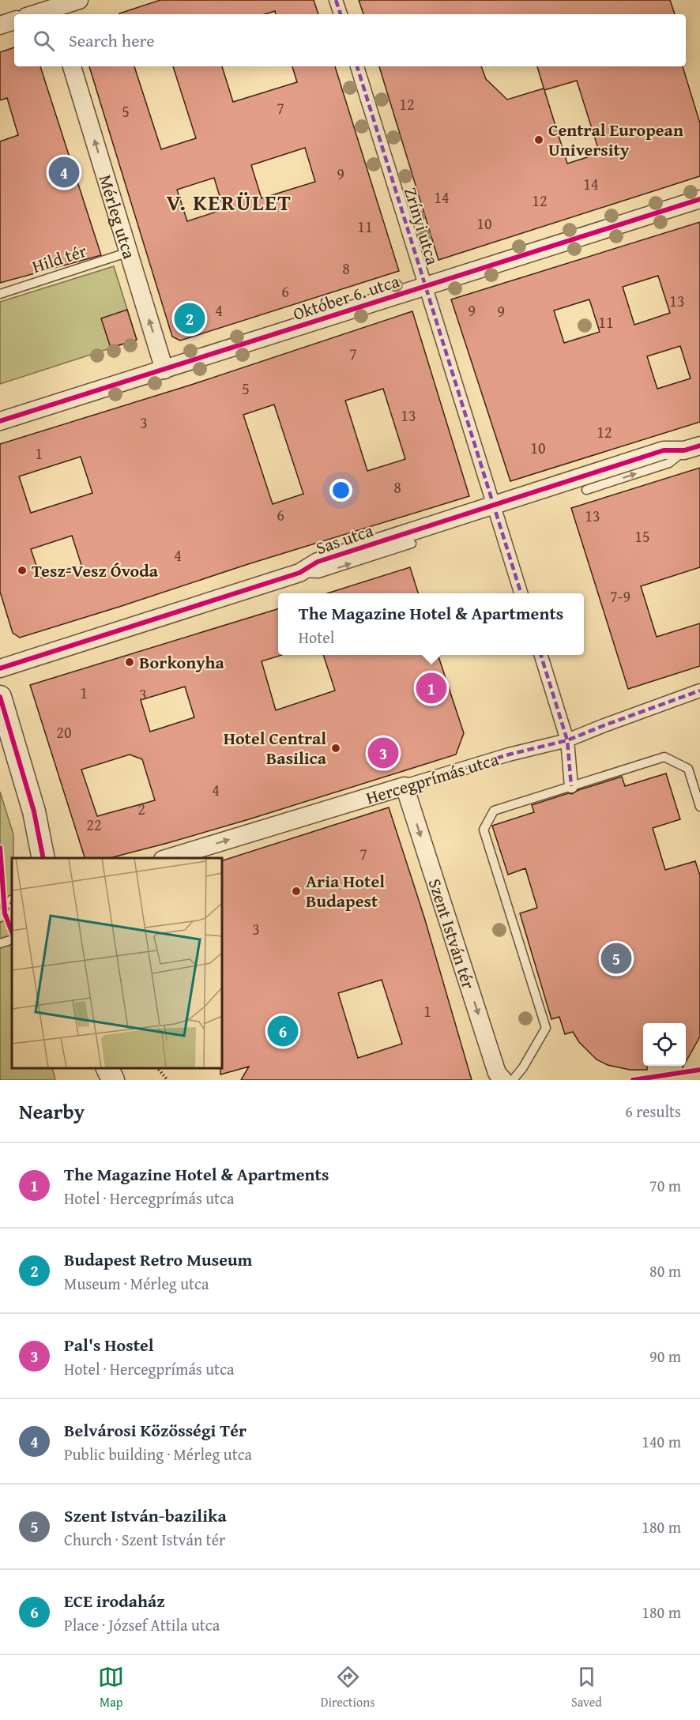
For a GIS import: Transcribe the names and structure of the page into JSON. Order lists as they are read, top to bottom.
{
  "streets": {
    "street": [
      "Mérleg utca",
      "Zrínyi utca",
      "Október 6. utca",
      "Sas utca",
      "Hercegprímás utca",
      "Szent István tér"
    ],
    "lane": ["Hild tér"]
  },
  "crossings": [
    ["Mérleg utca", "Hild tér"],
    ["Mérleg utca", "Október 6. utca"],
    ["Zrínyi utca", "Október 6. utca"],
    ["Zrínyi utca", "Sas utca"],
    ["Hercegprímás utca", "Szent István tér"]
  ],
  "one_way": ["Mérleg utca", "Hercegprímás utca", "Szent István tér"],
  "districts": ["V. KERÜLET"],
  "places": [
    "Central European University",
    "Tesz-Vesz Óvoda",
    "Borkonyha",
    "Hotel Central Basilica",
    "Aria Hotel Budapest"
  ],
  "house_numbers": [
    "12",
    "7",
    "5",
    "9",
    "14",
    "14",
    "12",
    "10",
    "11",
    "8",
    "6",
    "13",
    "4",
    "9",
    "9",
    "11",
    "7",
    "5",
    "13",
    "3",
    "12",
    "10",
    "1",
    "8",
    "6",
    "13",
    "15",
    "4",
    "7-9",
    "1",
    "3",
    "20",
    "4",
    "2",
    "22",
    "7",
    "3",
    "1"
  ],
  "page": {
    "search": "Search here",
    "pins": [
      "4",
      "2",
      "1",
      "3",
      "5",
      "6"
    ],
    "popup": ["The Magazine Hotel & Apartments", "Hotel"],
    "heading": ["Nearby", "6 results"],
    "list": [
      {
        "mark": "1",
        "name": "The Magazine Hotel & Apartments",
        "note": "Hotel · Hercegprímás utca",
        "value": "70 m"
      },
      {
        "mark": "2",
        "name": "Budapest Retro Museum",
        "note": "Museum · Mérleg utca",
        "value": "80 m"
      },
      {
        "mark": "3",
        "name": "Pal's Hostel",
        "note": "Hotel · Hercegprímás utca",
        "value": "90 m"
      },
      {
        "mark": "4",
        "name": "Belvárosi Közösségi Tér",
        "note": "Public building · Mérleg utca",
        "value": "140 m"
      },
      {
        "mark": "5",
        "name": "Szent István-bazilika",
        "note": "Church · Szent István tér",
        "value": "180 m"
      },
      {
        "mark": "6",
        "name": "ECE irodaház",
        "note": "Place · József Attila utca",
        "value": "180 m"
      }
    ],
    "nav": ["Map", "Directions", "Saved"]
  }
}
